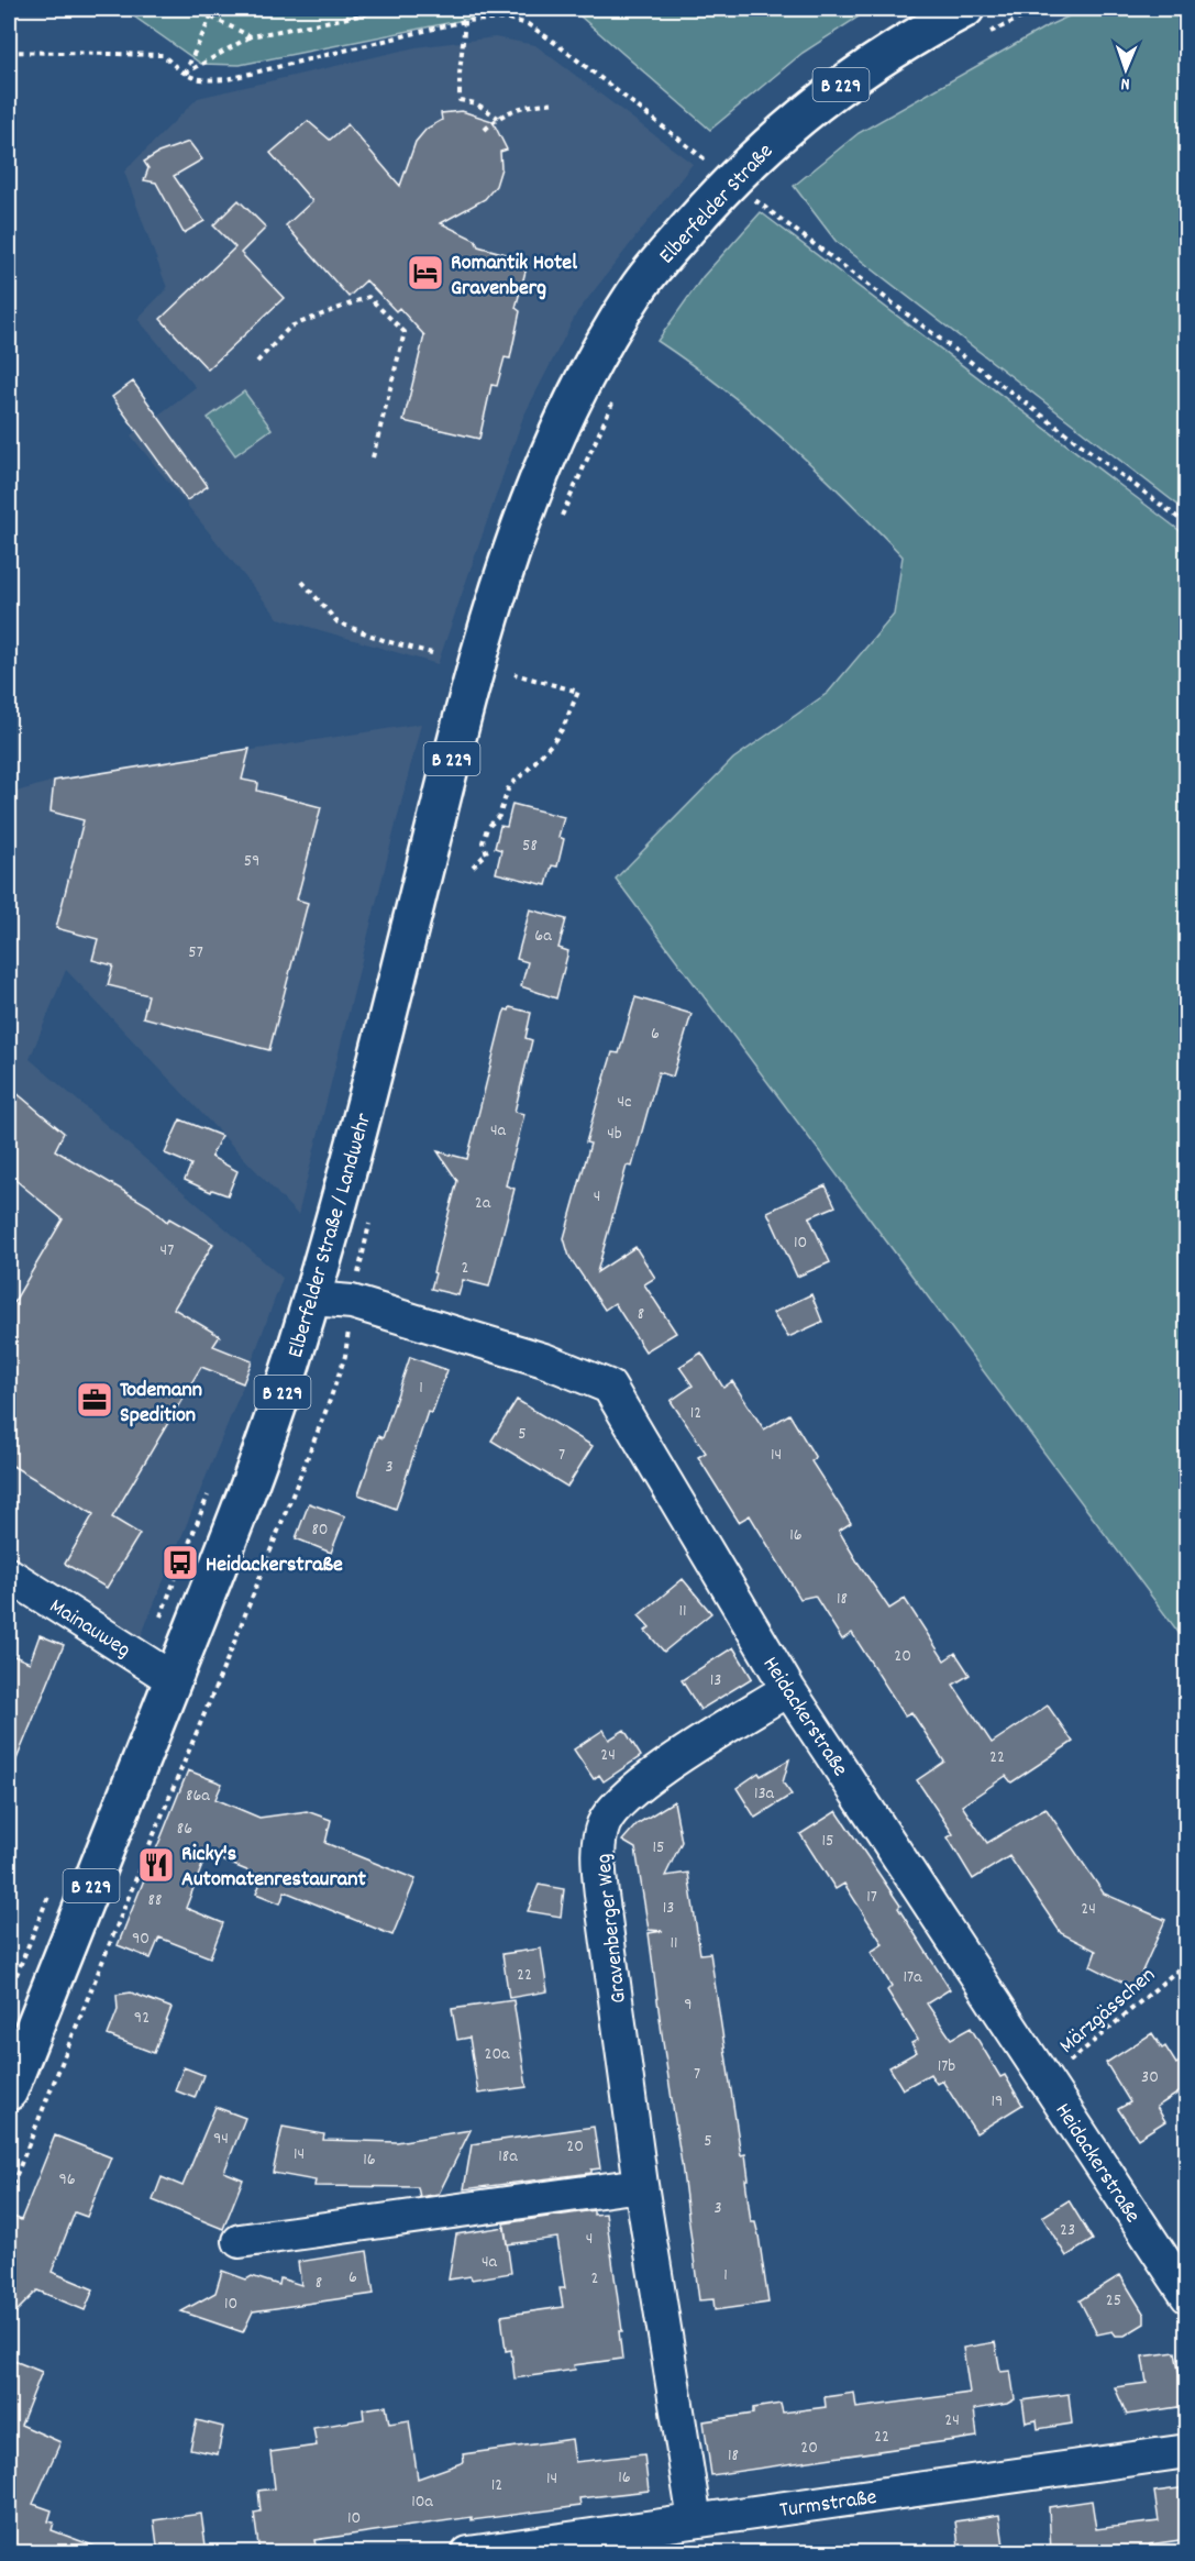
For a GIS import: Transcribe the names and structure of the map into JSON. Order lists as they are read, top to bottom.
{
  "streets": {
    "main road": ["B 229", "Elberfelder Straße", "Elberfelder Straße / Landwehr"],
    "street": [
      "Mainauweg",
      "Heidackerstraße",
      "Gravenberger Weg",
      "Turmstraße"
    ],
    "path": ["Märzgässchen"]
  },
  "crossings": [
    ["Elberfelder Straße", "Elberfelder Straße / Landwehr"],
    ["Elberfelder Straße / Landwehr", "Mainauweg"],
    ["Elberfelder Straße / Landwehr", "Heidackerstraße"],
    ["Heidackerstraße", "Gravenberger Weg"],
    ["Heidackerstraße", "Märzgässchen"],
    ["Gravenberger Weg", "Turmstraße"]
  ],
  "places": {
    "hotel": ["Romantik Hotel Gravenberg"],
    "office": ["Todemann Spedition"],
    "bus stop": ["Heidackerstraße"],
    "restaurant": ["Ricky's Automatenrestaurant"]
  },
  "house_numbers": [
    "58",
    "59",
    "6a",
    "57",
    "6",
    "4c",
    "4a",
    "4b",
    "4",
    "2a",
    "10",
    "47",
    "2",
    "8",
    "1",
    "12",
    "5",
    "7",
    "14",
    "3",
    "80",
    "16",
    "18",
    "11",
    "20",
    "13",
    "24",
    "22",
    "13a",
    "86a",
    "86",
    "15",
    "15",
    "17",
    "88",
    "13",
    "24",
    "90",
    "11",
    "22",
    "17a",
    "9",
    "92",
    "20a",
    "17b",
    "7",
    "30",
    "19",
    "94",
    "5",
    "20",
    "14",
    "18a",
    "16",
    "96",
    "3",
    "23",
    "4",
    "4a",
    "1",
    "6",
    "2",
    "8",
    "25",
    "10",
    "24",
    "22",
    "20",
    "18",
    "16",
    "14",
    "12",
    "10a",
    "10"
  ],
  "north": "bottom"
}
